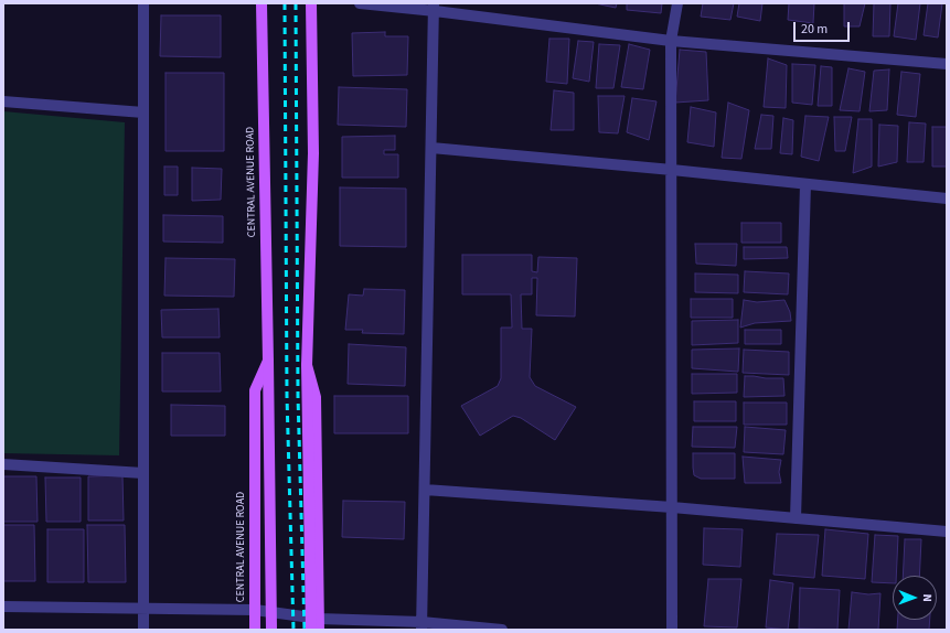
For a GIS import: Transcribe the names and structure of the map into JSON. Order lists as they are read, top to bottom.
{
  "streets": {
    "main road": ["CENTRAL AVENUE ROAD"]
  },
  "scale_bar": "20 m",
  "north": "right"
}
